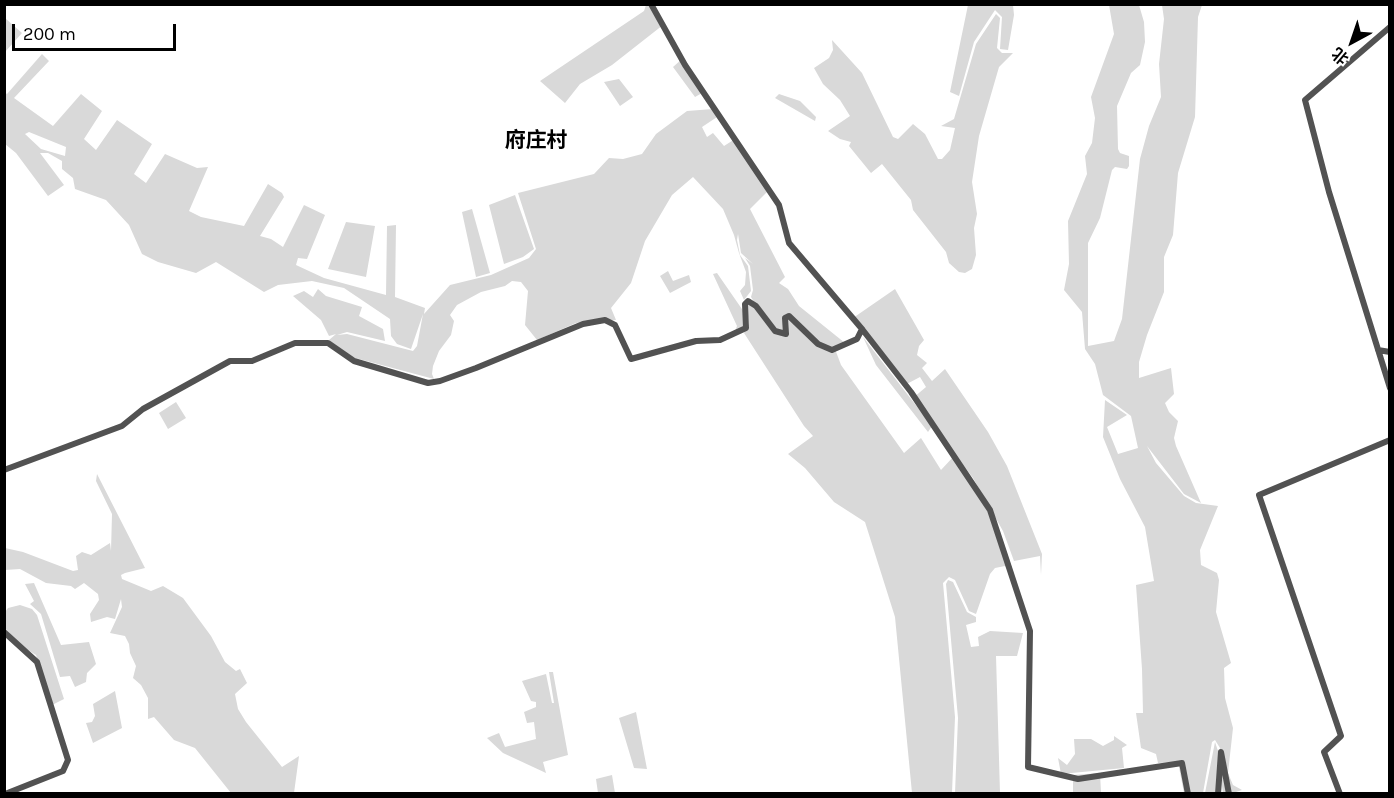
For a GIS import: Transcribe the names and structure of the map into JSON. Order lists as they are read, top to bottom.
{
  "districts": ["府庄村"],
  "scale_bar": "200 m",
  "north": "bottom left"
}
